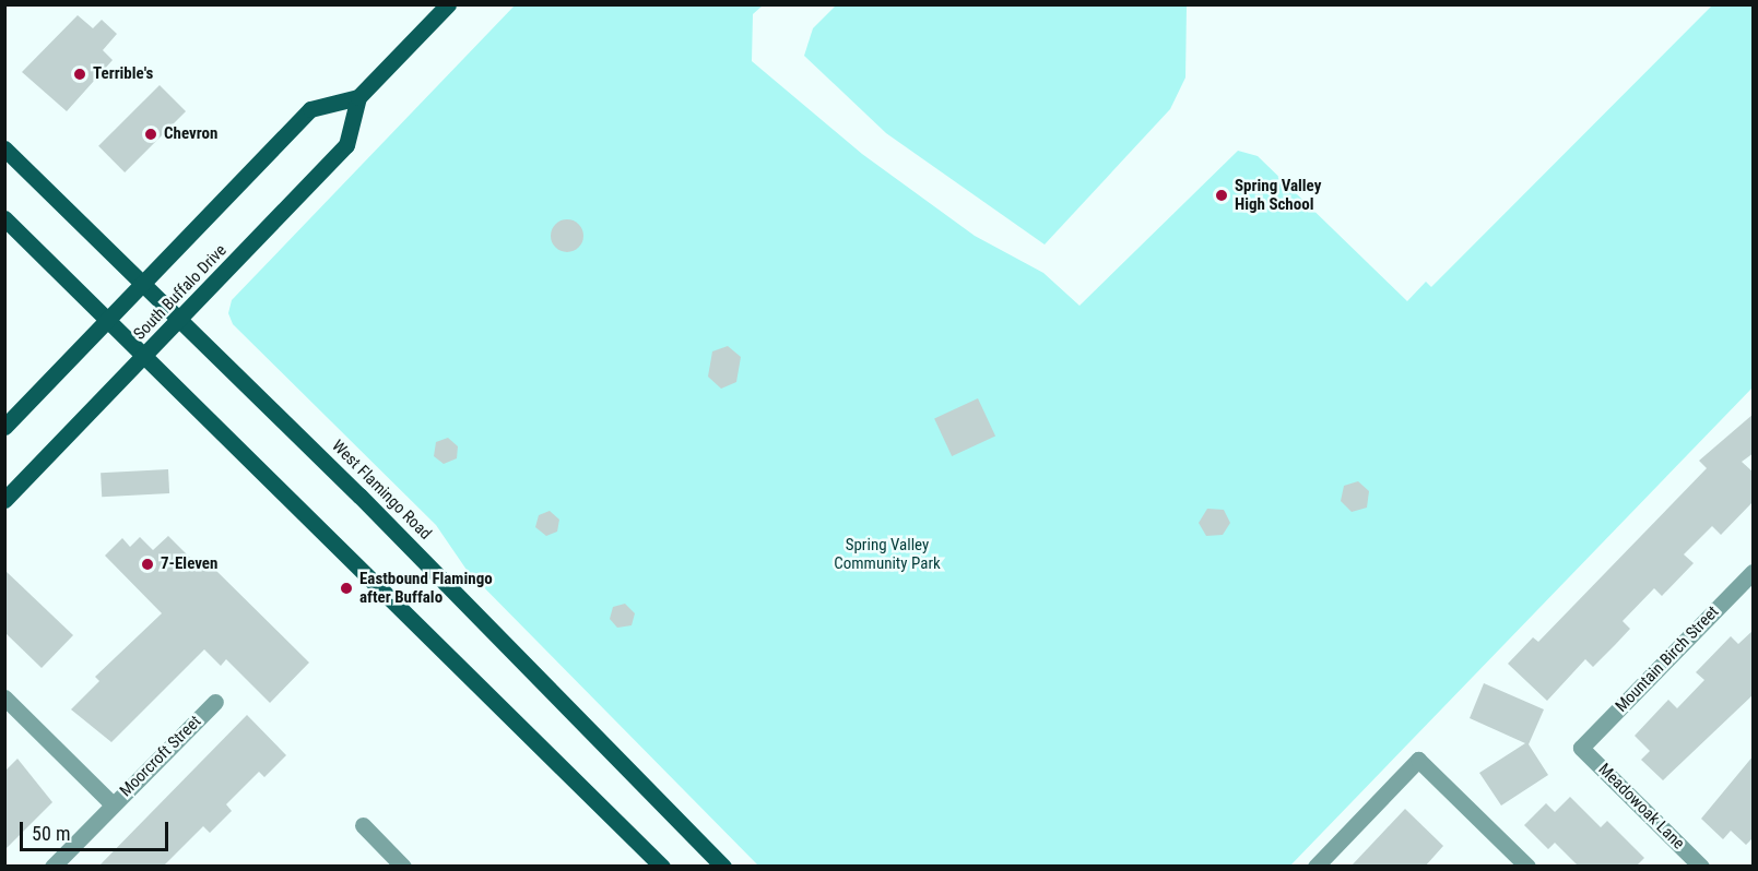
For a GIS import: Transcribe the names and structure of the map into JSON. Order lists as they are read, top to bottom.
{
  "streets": {
    "main road": ["South Buffalo Drive", "West Flamingo Road"],
    "street": ["Mountain Birch Street", "Moorcroft Street", "Meadowoak Lane"]
  },
  "crossings": [
    ["South Buffalo Drive", "West Flamingo Road"],
    ["Mountain Birch Street", "Meadowoak Lane"]
  ],
  "parks": ["Spring Valley Community Park"],
  "places": [
    "Terrible's",
    "Chevron",
    "Spring Valley High School",
    "7-Eleven",
    "Eastbound Flamingo after Buffalo"
  ],
  "scale_bar": "50 m"
}
